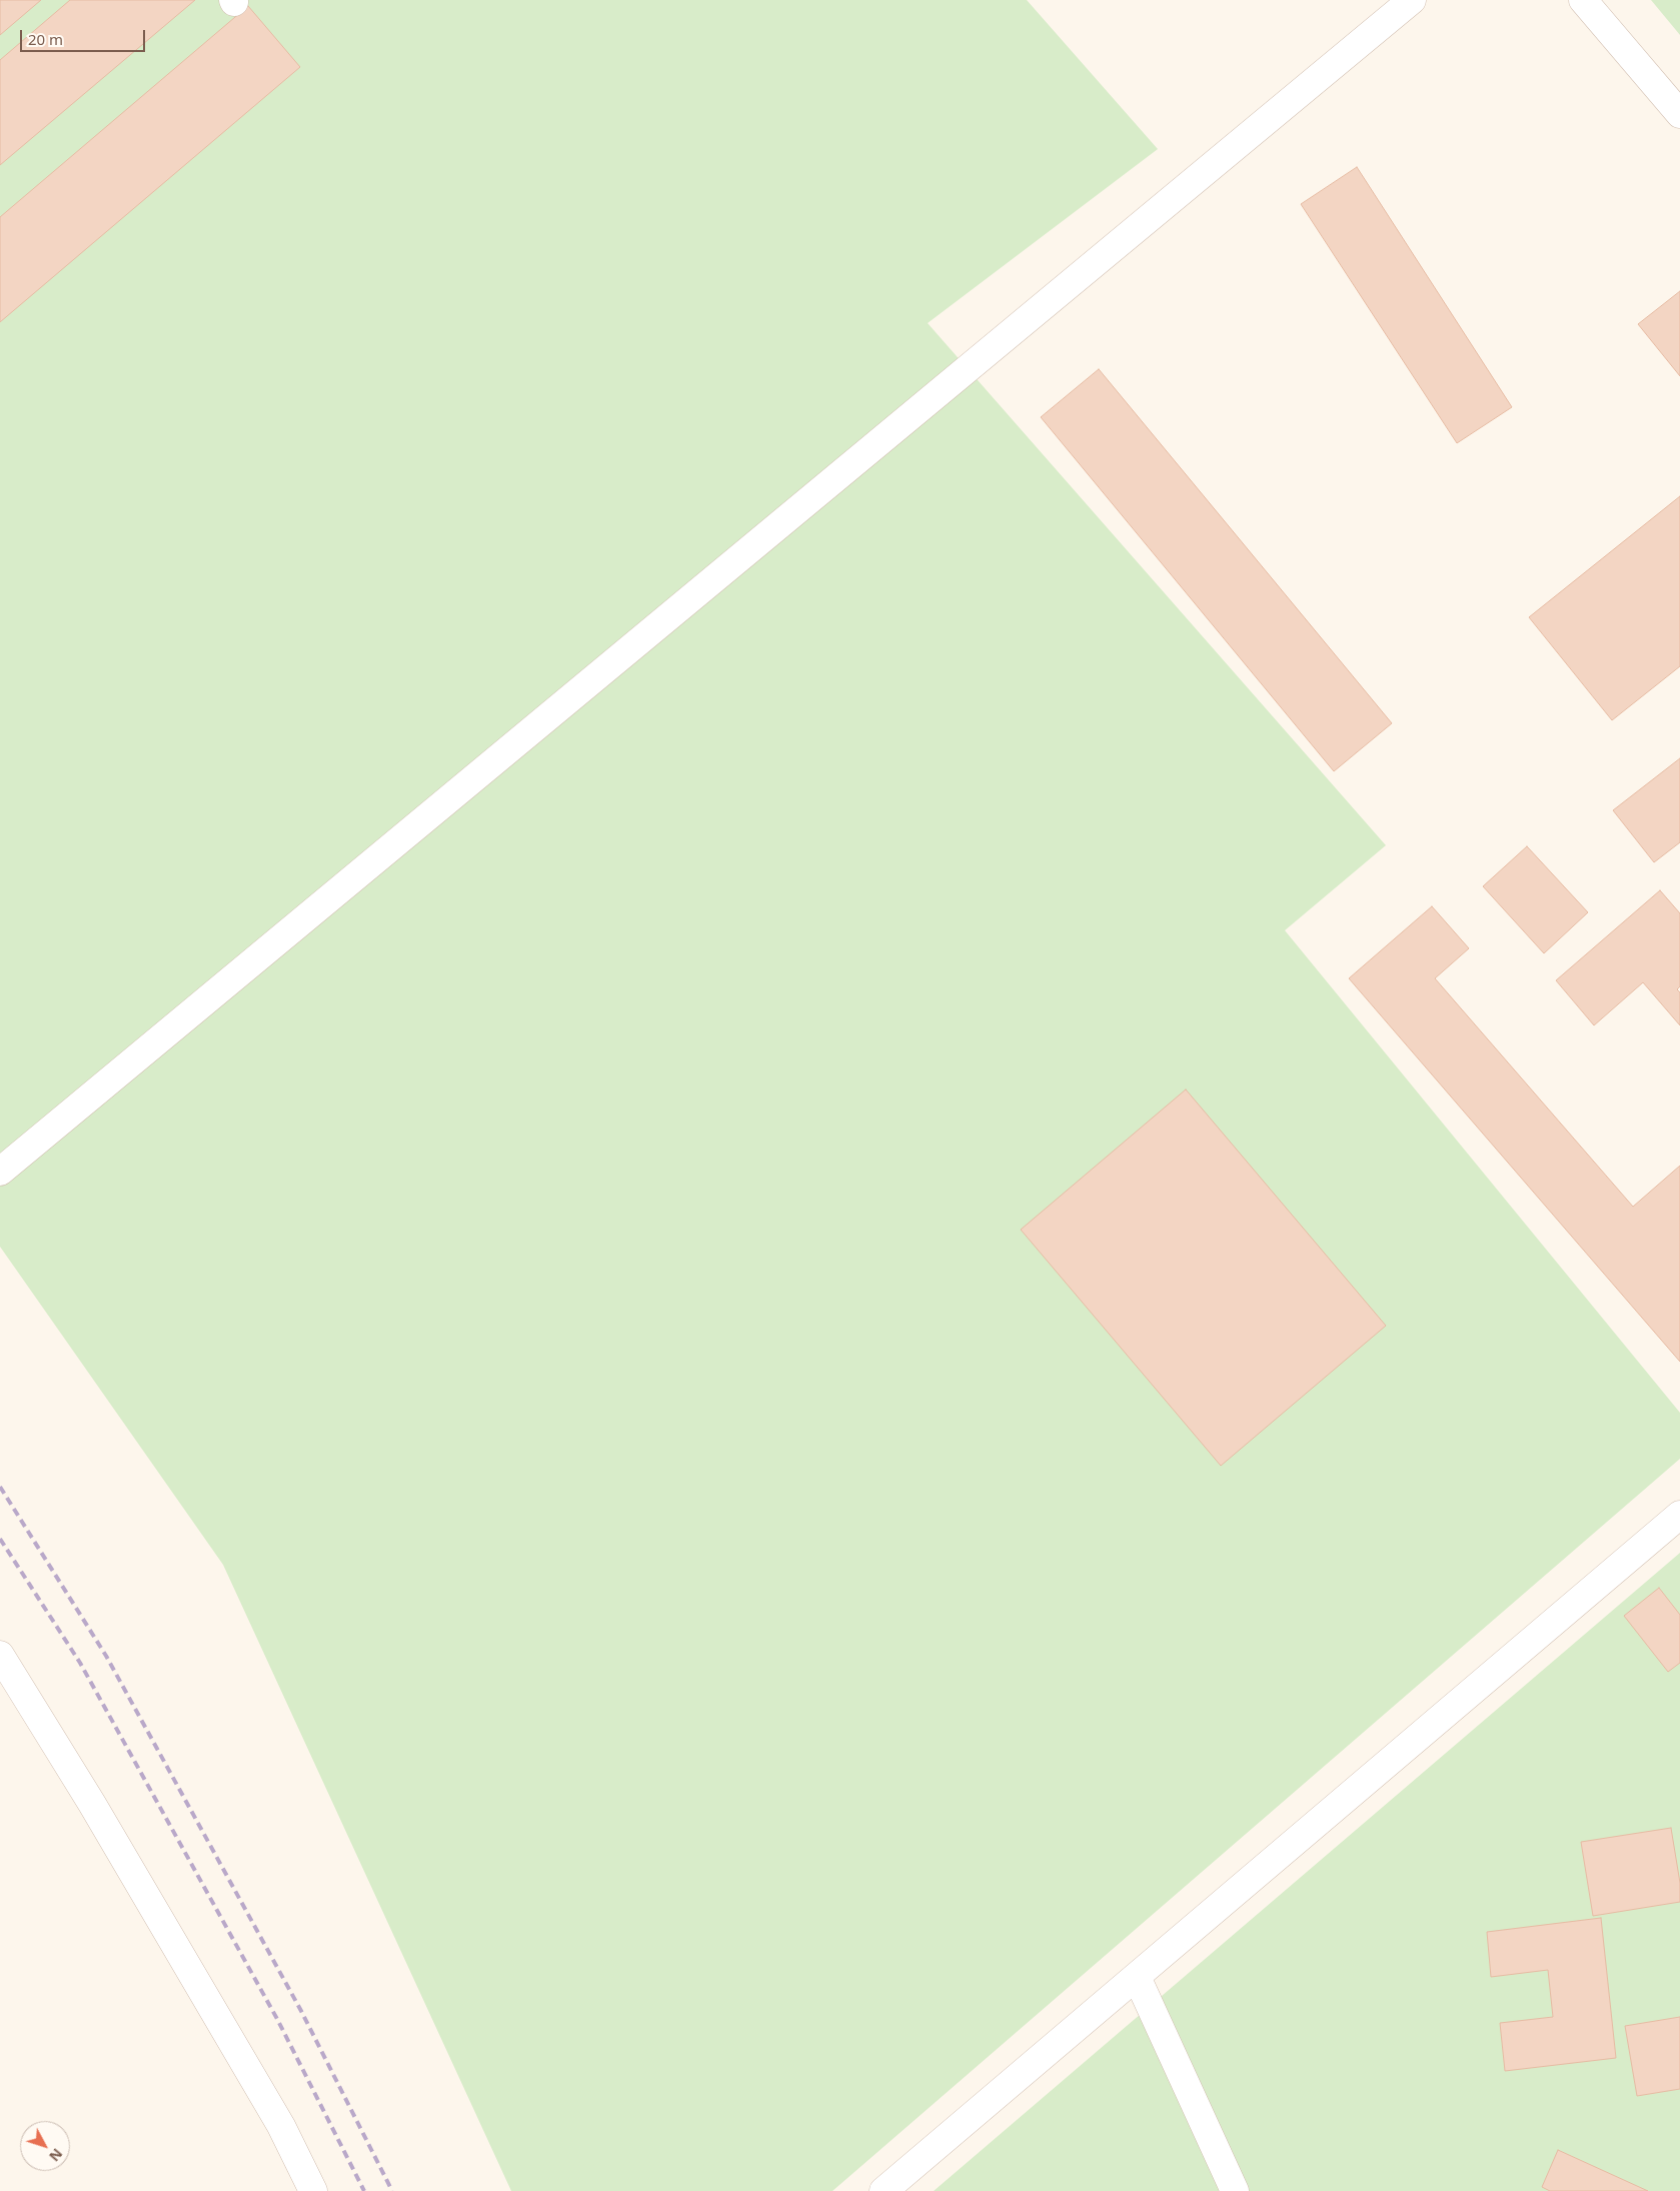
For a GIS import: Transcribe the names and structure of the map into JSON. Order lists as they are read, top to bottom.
{
  "scale_bar": "20 m",
  "north": "bottom right"
}
